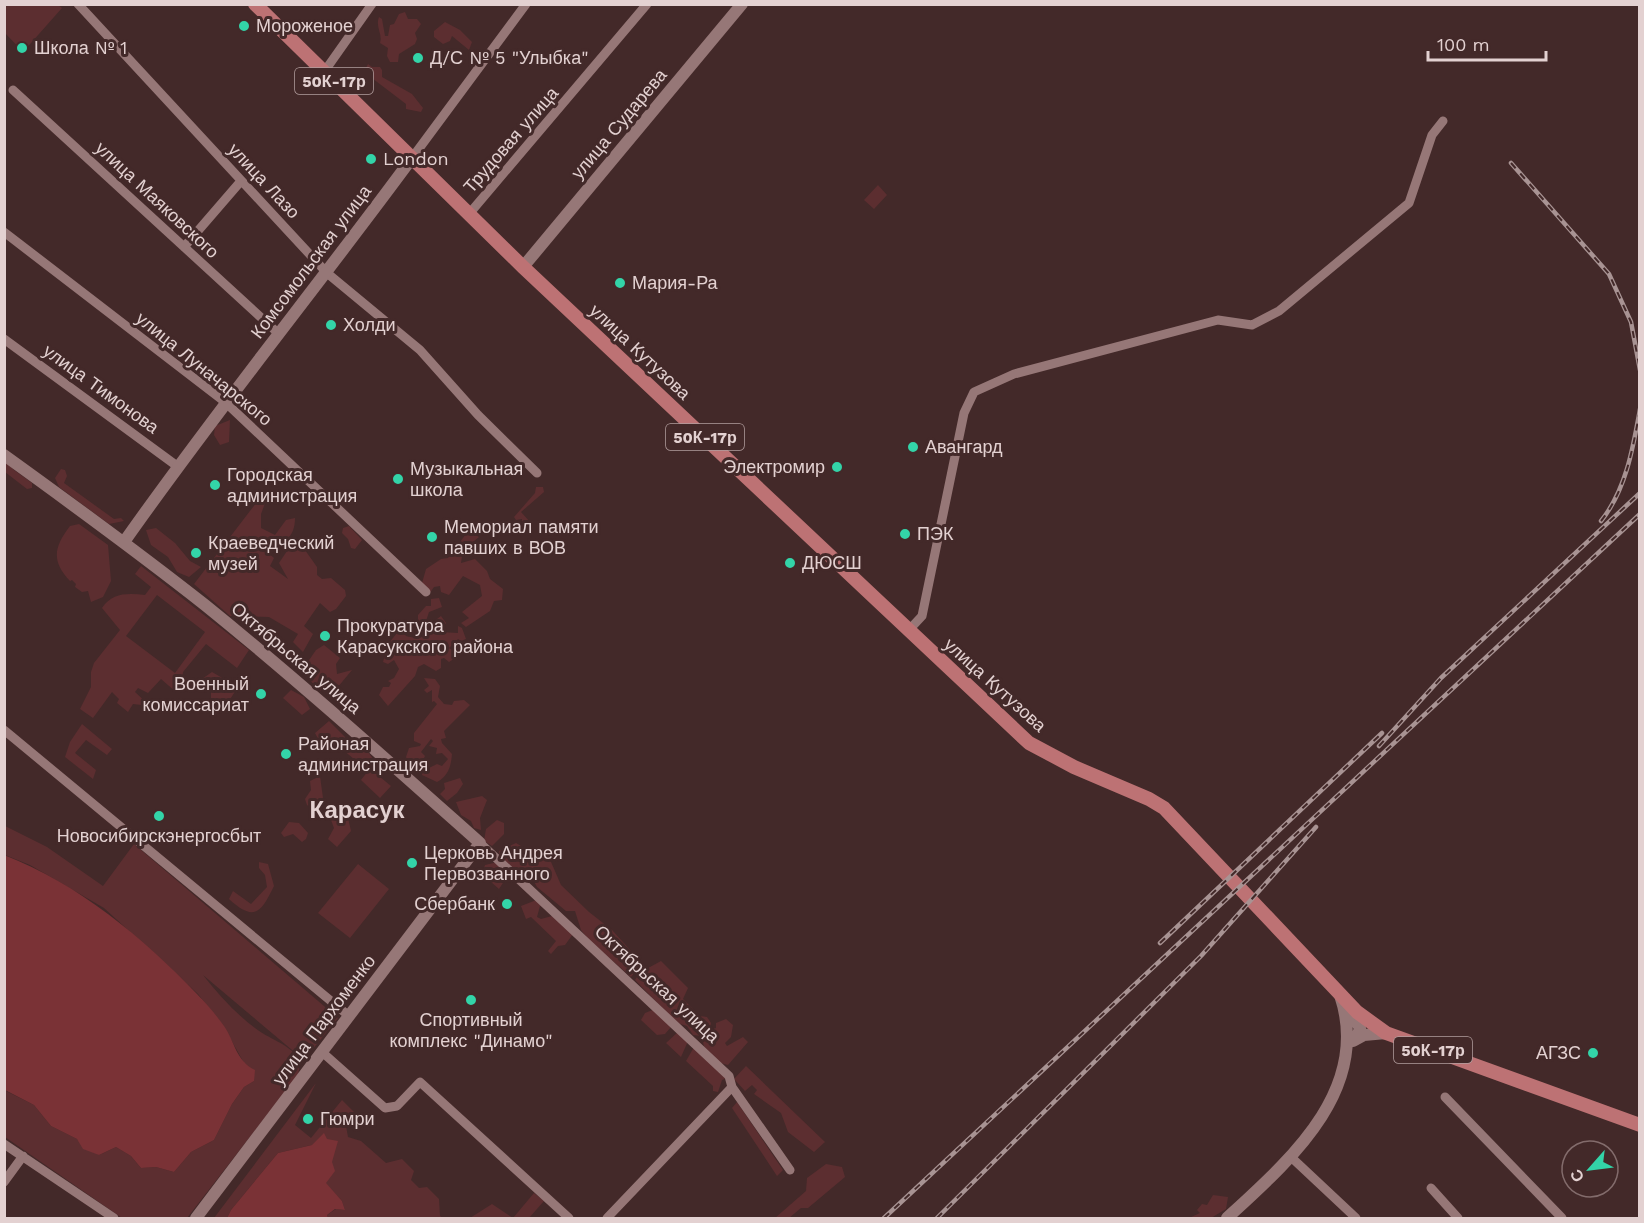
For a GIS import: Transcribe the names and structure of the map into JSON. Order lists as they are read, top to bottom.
{
  "streets": {
    "main road": ["50К-17р", "улица Кутузова"],
    "street": [
      "улица Сударева",
      "Трудовая улица",
      "улица Лазо",
      "улица Маяковского",
      "Комсомольская улица",
      "улица Луначарского",
      "улица Тимонова",
      "Октябрьская улица",
      "улица Пархоменко"
    ]
  },
  "crossings": [
    ["50К-17р", "улица Кутузова"],
    ["улица Сударева", "улица Кутузова"],
    ["Трудовая улица", "улица Кутузова"],
    ["улица Лазо", "Комсомольская улица"],
    ["улица Маяковского", "Комсомольская улица"],
    ["Комсомольская улица", "улица Кутузова"],
    ["Комсомольская улица", "улица Луначарского"],
    ["Комсомольская улица", "улица Тимонова"],
    ["Комсомольская улица", "Октябрьская улица"],
    ["Октябрьская улица", "улица Пархоменко"]
  ],
  "districts": ["Карасук"],
  "places": [
    "Мороженое",
    "Школа № 1",
    "Д/С № 5 \"Улыбка\"",
    "London",
    "Мария-Ра",
    "Холди",
    "Авангард",
    "Электромир",
    "Музыкальная школа",
    "Городская администрация",
    "ПЭК",
    "Мемориал памяти павших в ВОВ",
    "Краеведческий музей",
    "ДЮСШ",
    "Прокуратура Карасукского района",
    "Военный комиссариат",
    "Районая администрация",
    "Новосибирскэнергосбыт",
    "Церковь Андрея Первозванного",
    "Сбербанк",
    "Спортивный комплекс \"Динамо\"",
    "АГЗС",
    "Гюмри"
  ],
  "scale_bar": "100 m",
  "north": "bottom left"
}
